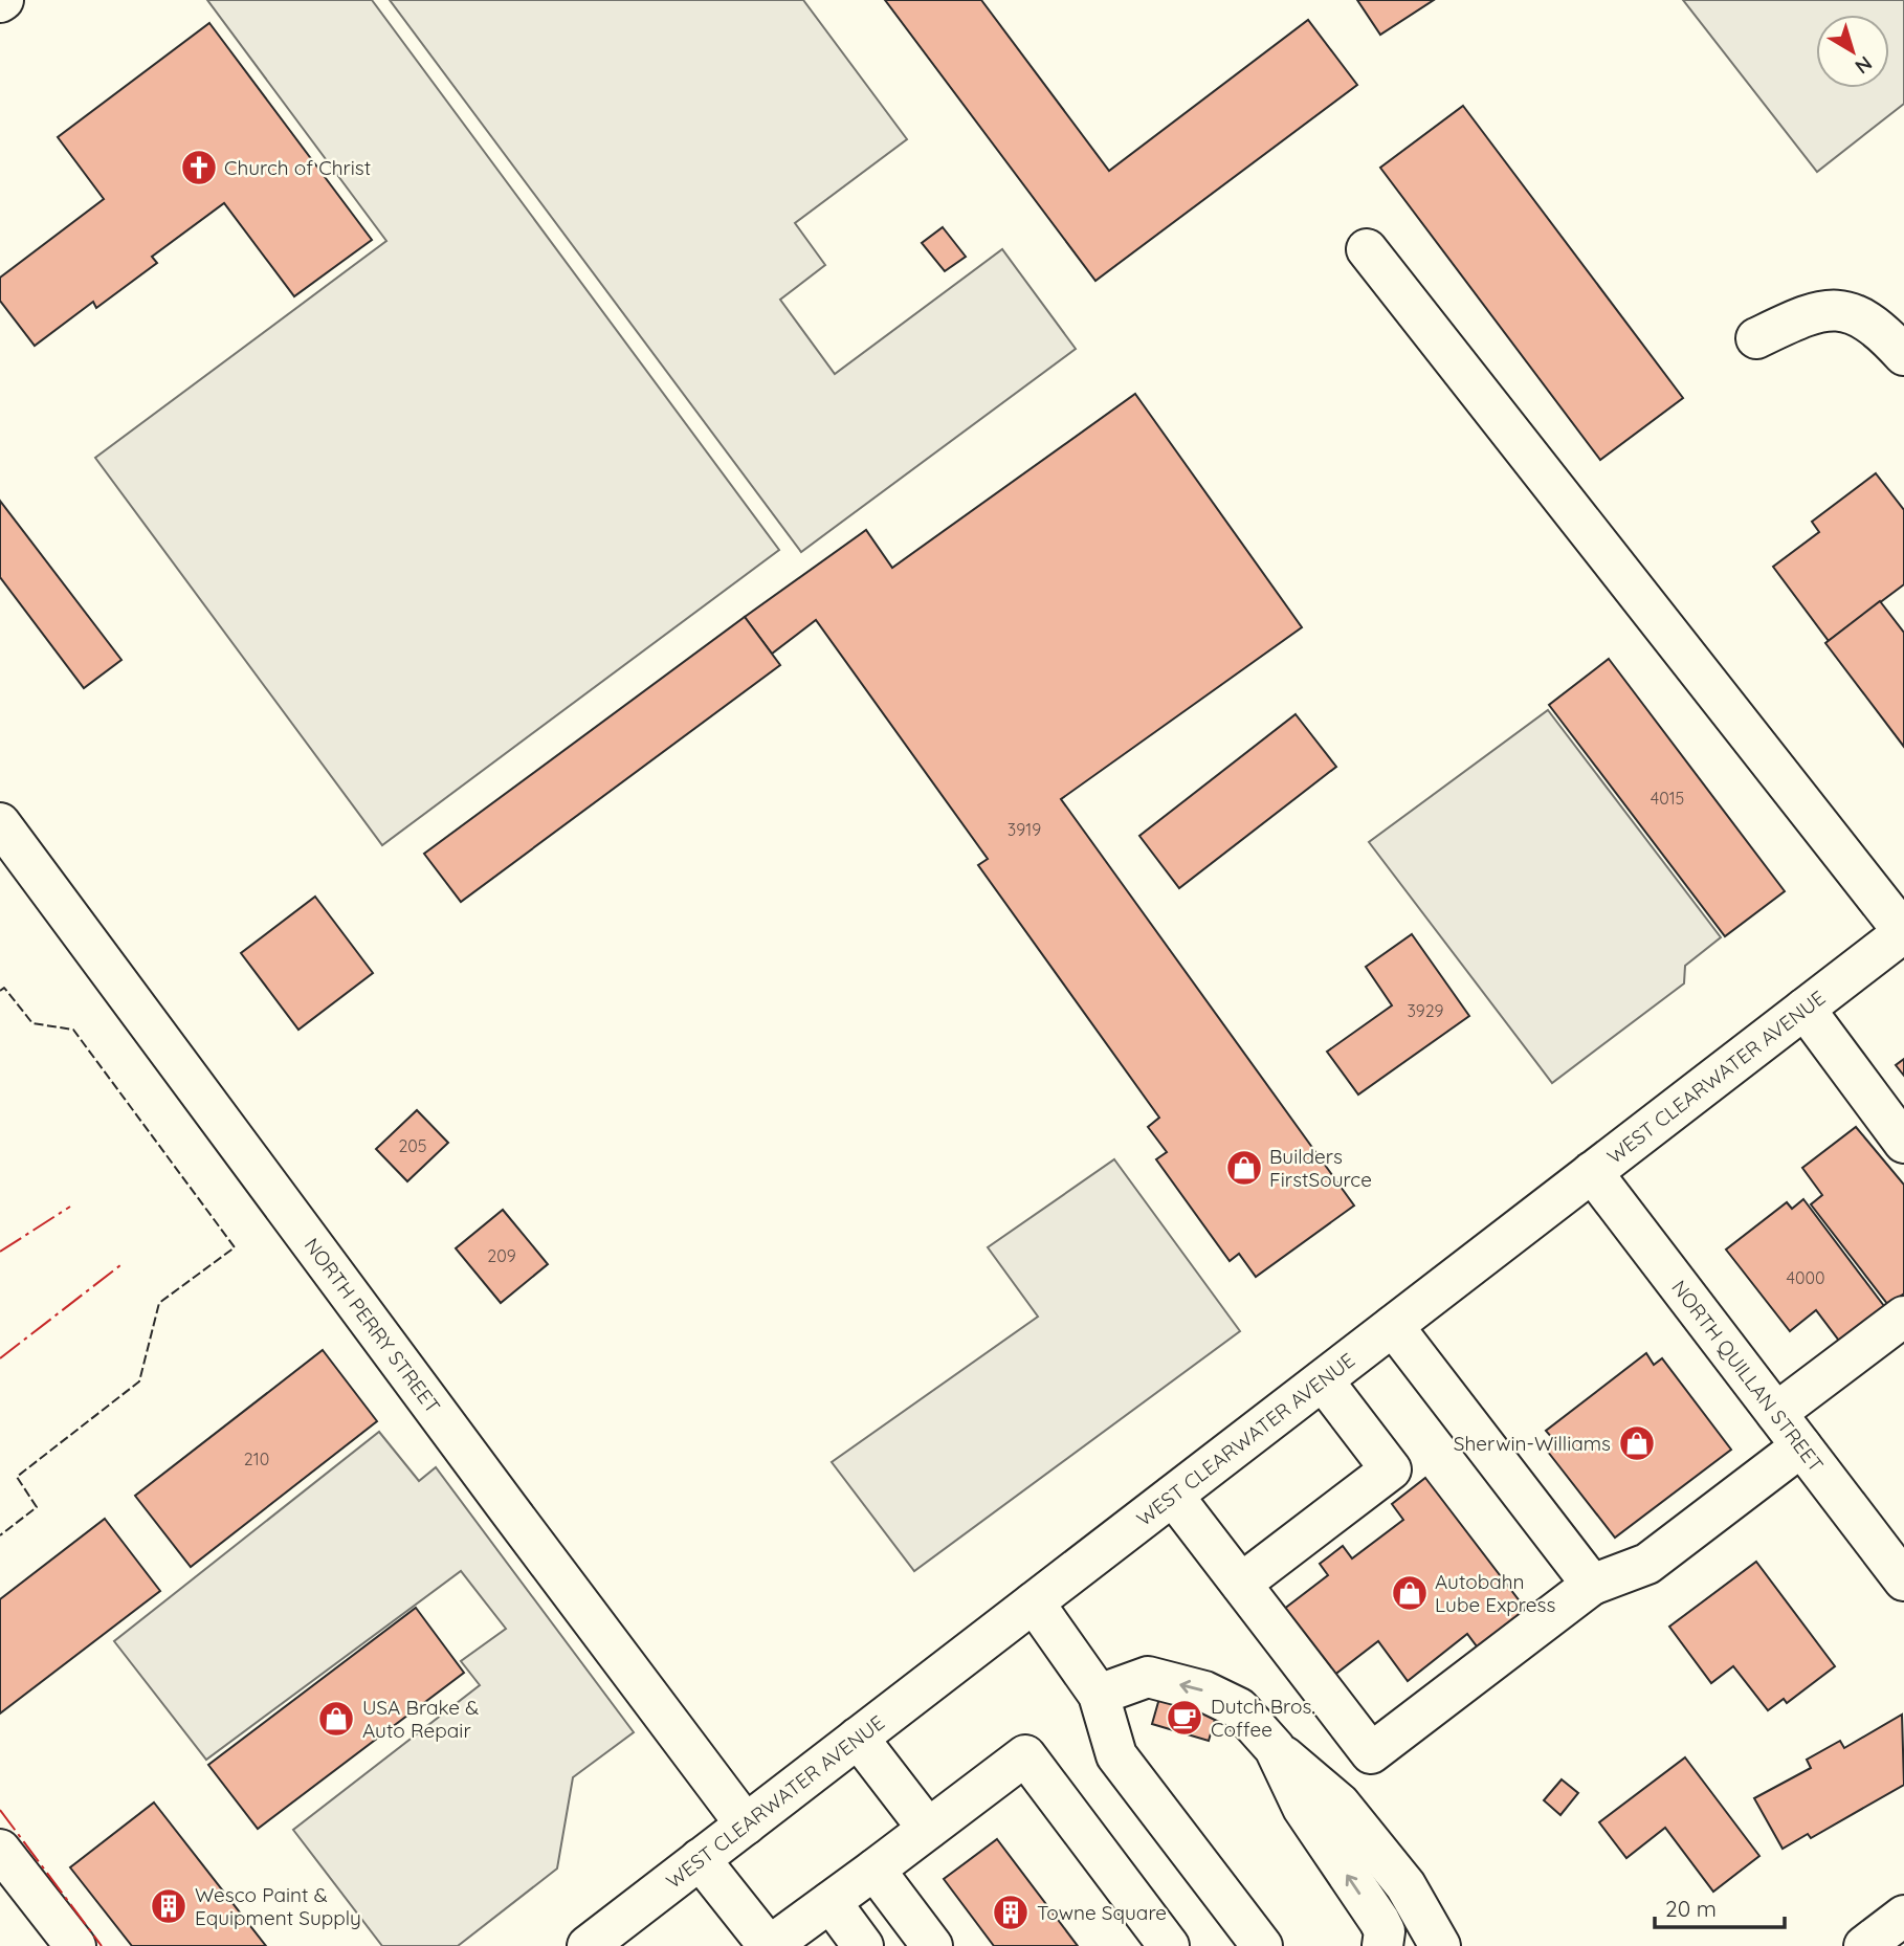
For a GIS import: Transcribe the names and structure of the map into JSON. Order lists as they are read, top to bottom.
{
  "streets": {
    "street": ["WEST CLEARWATER AVENUE", "NORTH PERRY STREET", "NORTH QUILLAN STREET"]
  },
  "crossings": [
    ["WEST CLEARWATER AVENUE", "NORTH PERRY STREET"],
    ["WEST CLEARWATER AVENUE", "NORTH QUILLAN STREET"]
  ],
  "places": {
    "church": ["Church of Christ"],
    "shop": [
      "Builders FirstSource",
      "Sherwin-Williams",
      "Autobahn Lube Express",
      "USA Brake & Auto Repair"
    ],
    "cafe": ["Dutch Bros. Coffee"],
    "building": ["Wesco Paint & Equipment Supply", "Towne Square"]
  },
  "house_numbers": [
    "4015",
    "3919",
    "3929",
    "205",
    "209",
    "4000",
    "210"
  ],
  "scale_bar": "20 m",
  "north": "bottom right"
}
